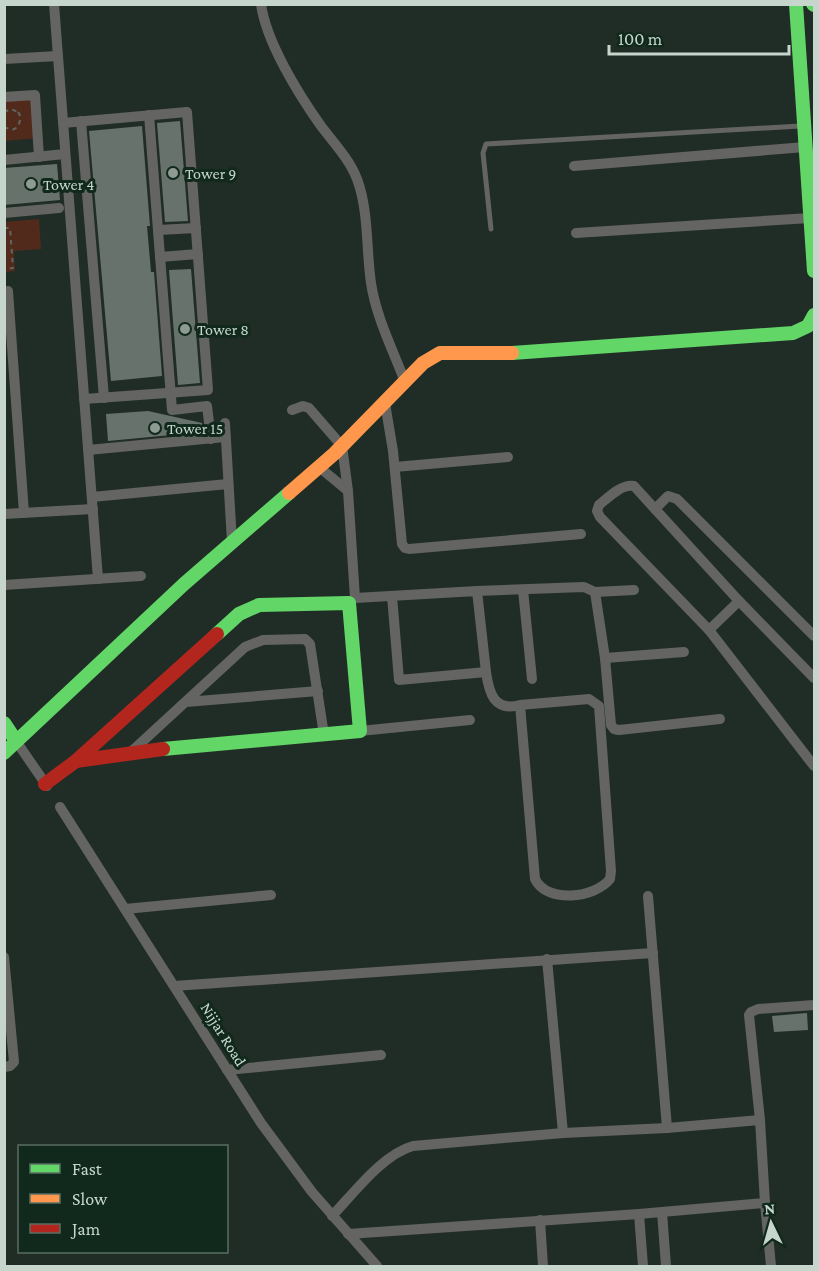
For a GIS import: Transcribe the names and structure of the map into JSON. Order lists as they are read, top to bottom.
{
  "streets": {
    "street": ["Nijjar Road"]
  },
  "places": [
    "Tower 9",
    "Tower 4",
    "Tower 8",
    "Tower 15"
  ],
  "legend": ["Fast", "Slow", "Jam"],
  "scale_bar": "100 m",
  "north": "top"
}
